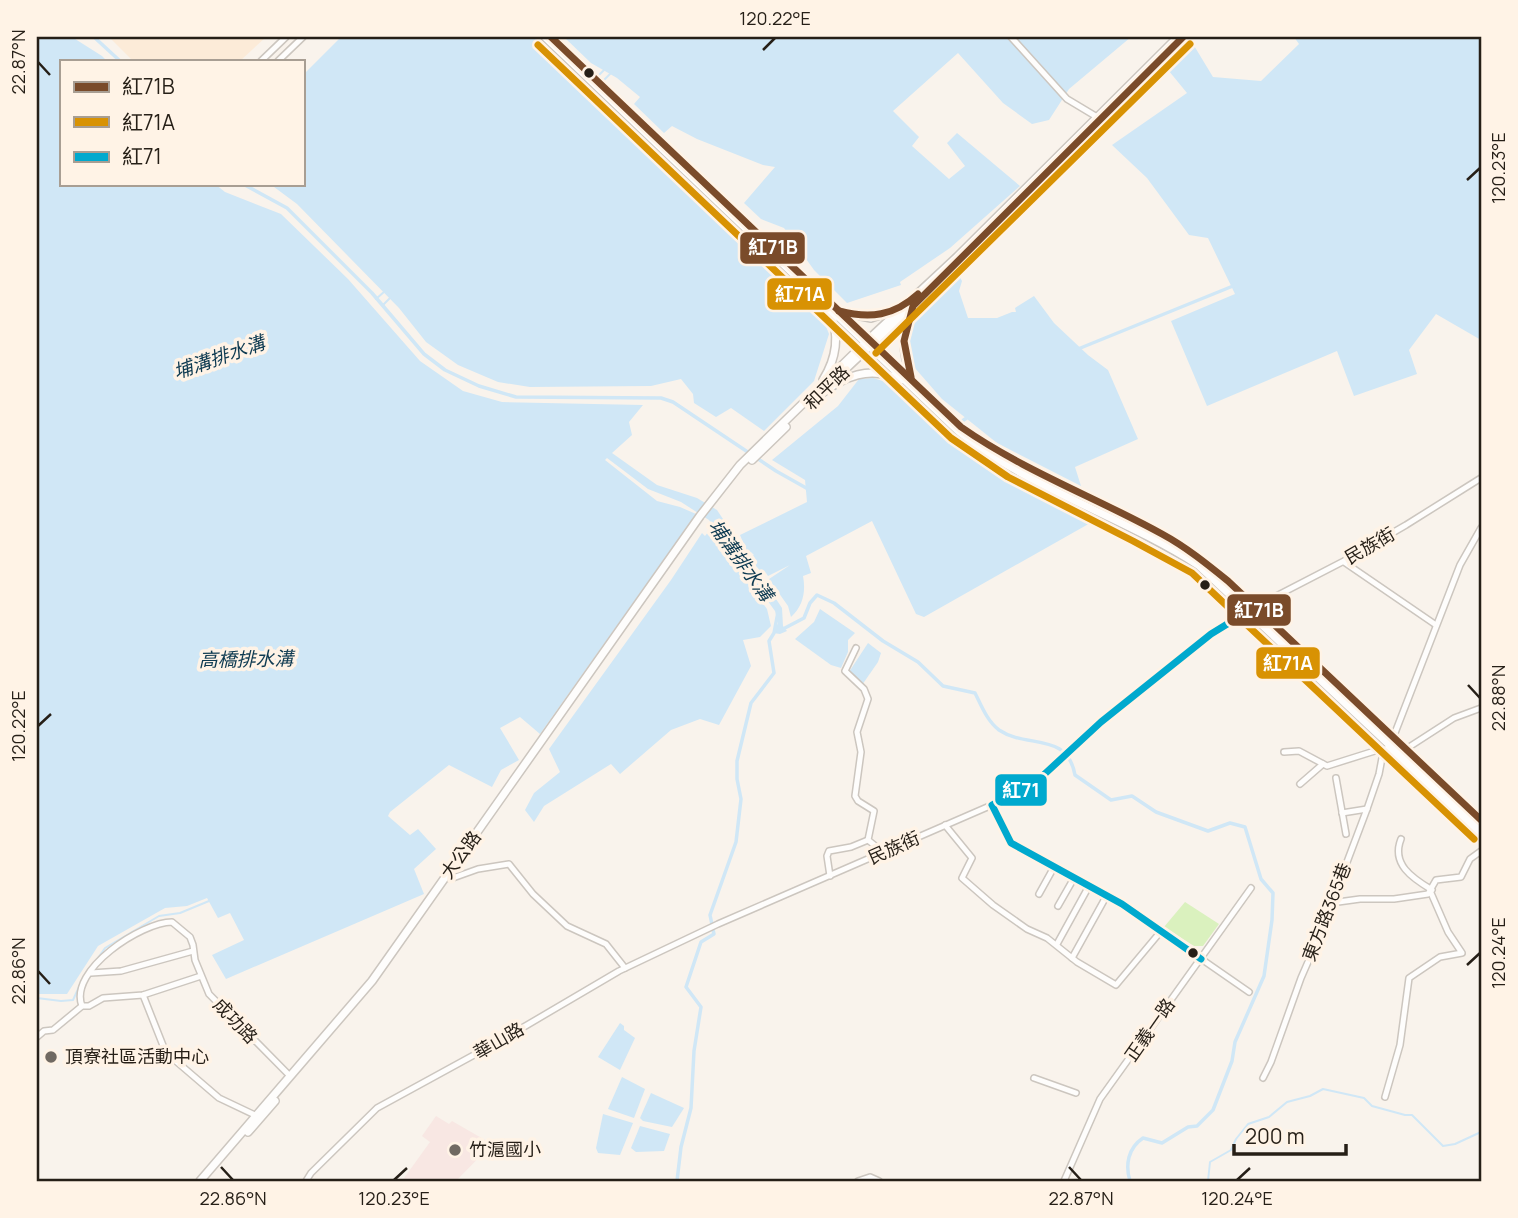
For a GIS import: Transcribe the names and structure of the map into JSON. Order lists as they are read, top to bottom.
{
  "streets": {
    "main road": ["和平路", "大公路"],
    "street": [
      "民族街",
      "東方路365巷",
      "成功路",
      "正義一路",
      "華山路"
    ]
  },
  "crossings": [
    ["和平路", "大公路"],
    ["民族街", "華山路"],
    ["大公路", "成功路"]
  ],
  "water": ["埔溝排水溝", "高橋排水溝"],
  "places": ["頂寮社區活動中心", "竹滬國小"],
  "lines": ["transit line 紅71B", "transit line 紅71A", "transit line 紅71"],
  "legend": ["紅71B", "紅71A", "紅71"],
  "scale_bar": "200 m",
  "coordinates": [
    "120.22°E",
    "22.87°N",
    "120.23°E",
    "22.88°N",
    "120.24°E",
    "22.86°N"
  ]
}
